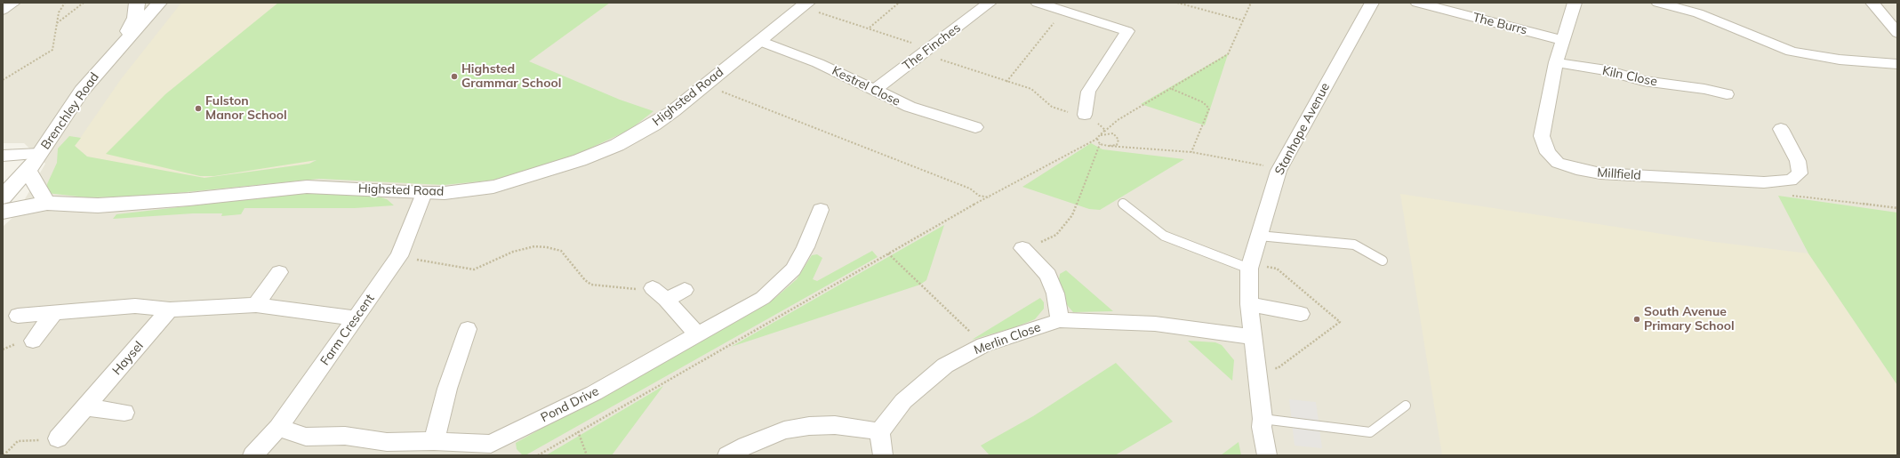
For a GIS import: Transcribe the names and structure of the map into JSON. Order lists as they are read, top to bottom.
{
  "streets": {
    "street": [
      "The Burrs",
      "The Finches",
      "Kiln Close",
      "Kestrel Close",
      "Highsted Road",
      "Brenchley Road",
      "Stanhope Avenue",
      "Millfield",
      "Farm Crescent",
      "Merlin Close",
      "Haysel",
      "Pond Drive"
    ]
  },
  "crossings": [
    ["The Burrs", "Millfield"],
    ["The Finches", "Kestrel Close"],
    ["Kiln Close", "Millfield"],
    ["Kestrel Close", "Highsted Road"],
    ["Highsted Road", "Farm Crescent"],
    ["Stanhope Avenue", "Merlin Close"],
    ["Farm Crescent", "Pond Drive"]
  ],
  "places": ["Highsted Grammar School", "Fulston Manor School", "South Avenue Primary School"]
}
